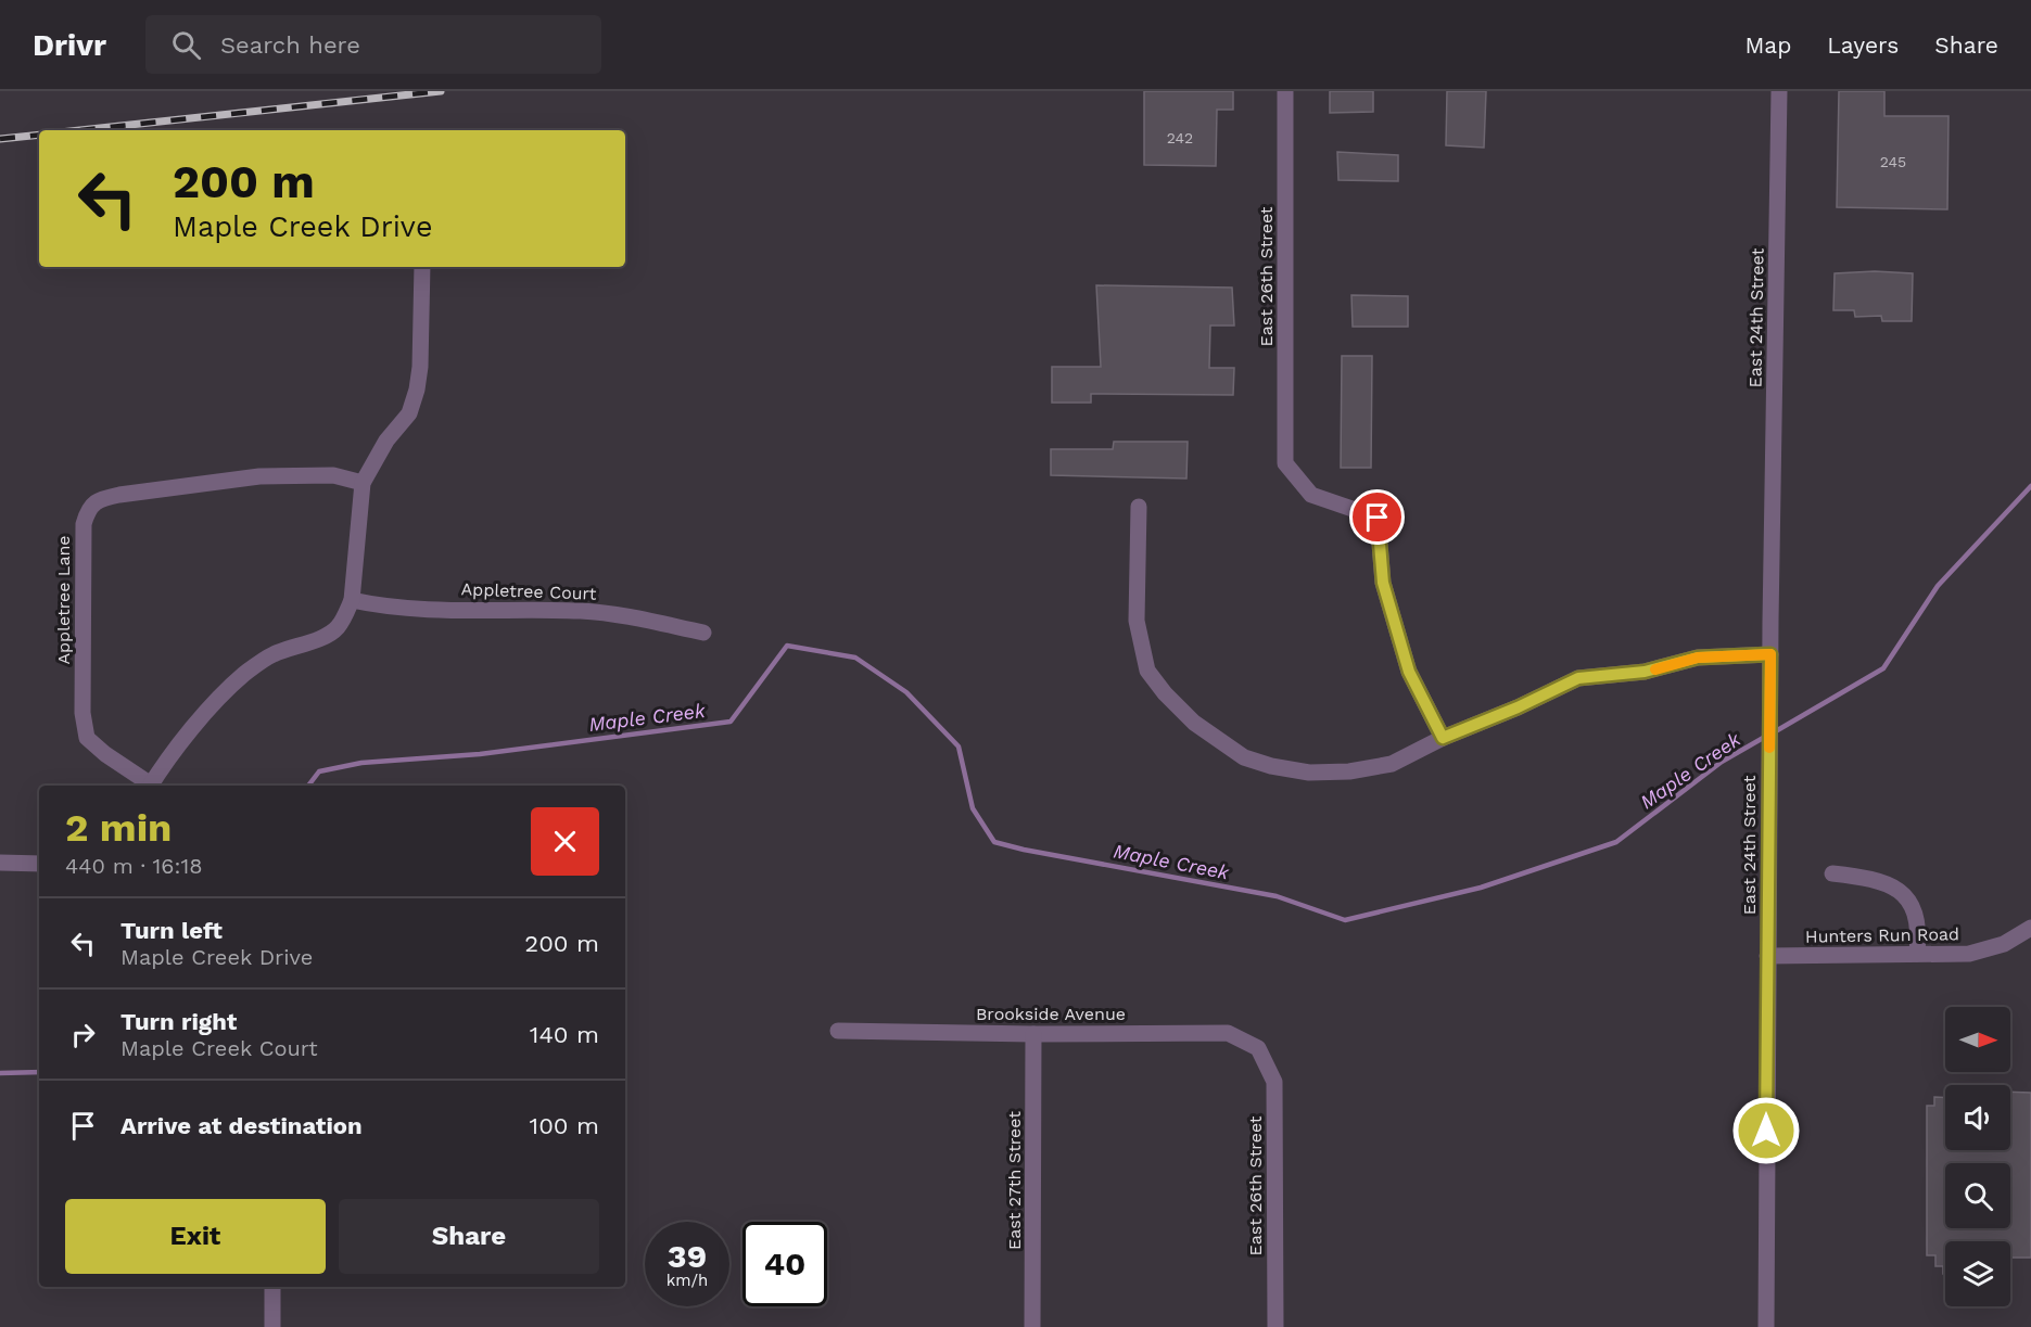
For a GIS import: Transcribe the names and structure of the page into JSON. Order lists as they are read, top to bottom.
{
  "streets": {
    "street": [
      "East 26th Street",
      "East 24th Street",
      "Appletree Court",
      "Appletree Lane",
      "Hunters Run Road",
      "Brookside Avenue",
      "East 27th Street"
    ]
  },
  "crossings": [
    ["East 26th Street", "Brookside Avenue"],
    ["East 24th Street", "Hunters Run Road"],
    ["Brookside Avenue", "East 27th Street"]
  ],
  "water": ["Maple Creek"],
  "house_numbers": ["242", "245"],
  "north": "right",
  "page": {
    "header": "Drivr",
    "search": "Search here",
    "nav": ["Map", "Layers", "Share"],
    "turn": ["200 m", "Maple Creek Drive"],
    "heading": ["2 min", "440 m · 16:18"],
    "list": [
      {
        "name": "Turn left",
        "note": "Maple Creek Drive",
        "value": "200 m"
      },
      {
        "name": "Turn right",
        "note": "Maple Creek Court",
        "value": "140 m"
      },
      {
        "name": "Arrive at destination",
        "value": "100 m"
      }
    ],
    "buttons": ["Exit", "Share"],
    "speed": "39 km/h",
    "limit": "40"
  }
}
